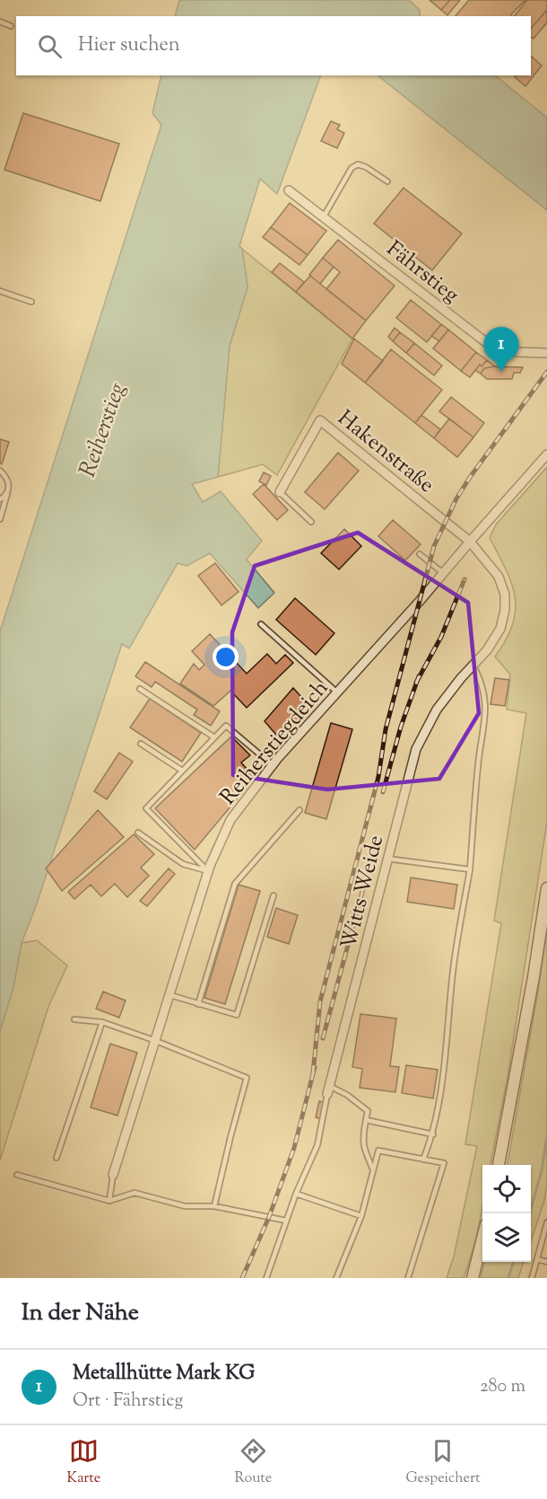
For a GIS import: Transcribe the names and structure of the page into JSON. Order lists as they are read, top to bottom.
{
  "streets": {
    "street": [
      "Fährstieg",
      "Hakenstraße",
      "Reiherstiegdeich",
      "Witts Weide"
    ]
  },
  "crossings": [
    ["Hakenstraße", "Reiherstiegdeich"],
    ["Hakenstraße", "Witts Weide"],
    ["Reiherstiegdeich", "Witts Weide"]
  ],
  "water": ["Reiherstieg"],
  "page": {
    "search": "Hier suchen",
    "pins": "1",
    "heading": "In der Nähe",
    "list": [
      {
        "mark": "1",
        "name": "Metallhütte Mark KG",
        "note": "Ort · Fährstieg",
        "value": "280 m"
      }
    ],
    "nav": ["Karte", "Route", "Gespeichert"]
  }
}
